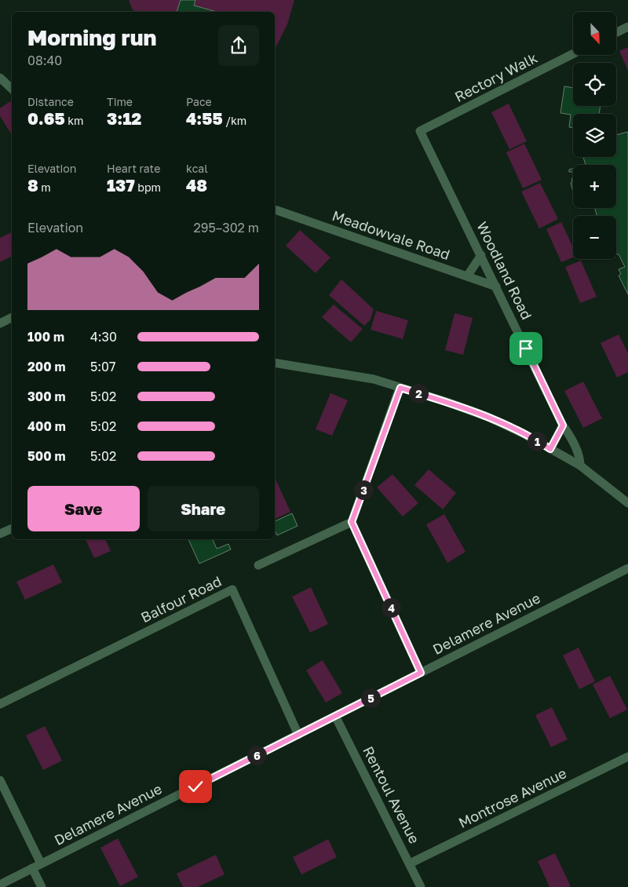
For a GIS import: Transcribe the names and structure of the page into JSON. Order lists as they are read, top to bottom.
{
  "streets": {
    "street": [
      "Rectory Walk",
      "Meadowvale Road",
      "Woodland Road",
      "Balfour Road",
      "Delamere Avenue",
      "Rentoul Avenue",
      "Montrose Avenue"
    ]
  },
  "crossings": [
    ["Rectory Walk", "Woodland Road"],
    ["Meadowvale Road", "Woodland Road"],
    ["Balfour Road", "Delamere Avenue"],
    ["Delamere Avenue", "Rentoul Avenue"],
    ["Rentoul Avenue", "Montrose Avenue"]
  ],
  "north": "bottom right",
  "page": {
    "map_buttons": ["+", "−"],
    "heading": ["Morning run", "08:40"],
    "stats": [
      ["Distance", "0.65 km"],
      ["Time", "3:12"],
      ["Pace", "4:55 /km"],
      ["Elevation", "8 m"],
      ["Heart rate", "137 bpm"],
      ["kcal", "48"]
    ],
    "chart": ["Elevation", "295–302 m"],
    "list": [
      {
        "name": "100 m",
        "note": "4:30"
      },
      {
        "name": "200 m",
        "note": "5:07"
      },
      {
        "name": "300 m",
        "note": "5:02"
      },
      {
        "name": "400 m",
        "note": "5:02"
      },
      {
        "name": "500 m",
        "note": "5:02"
      }
    ],
    "pins": [
      "2",
      "1",
      "3",
      "4",
      "5",
      "6"
    ],
    "buttons": ["Save", "Share"]
  }
}
